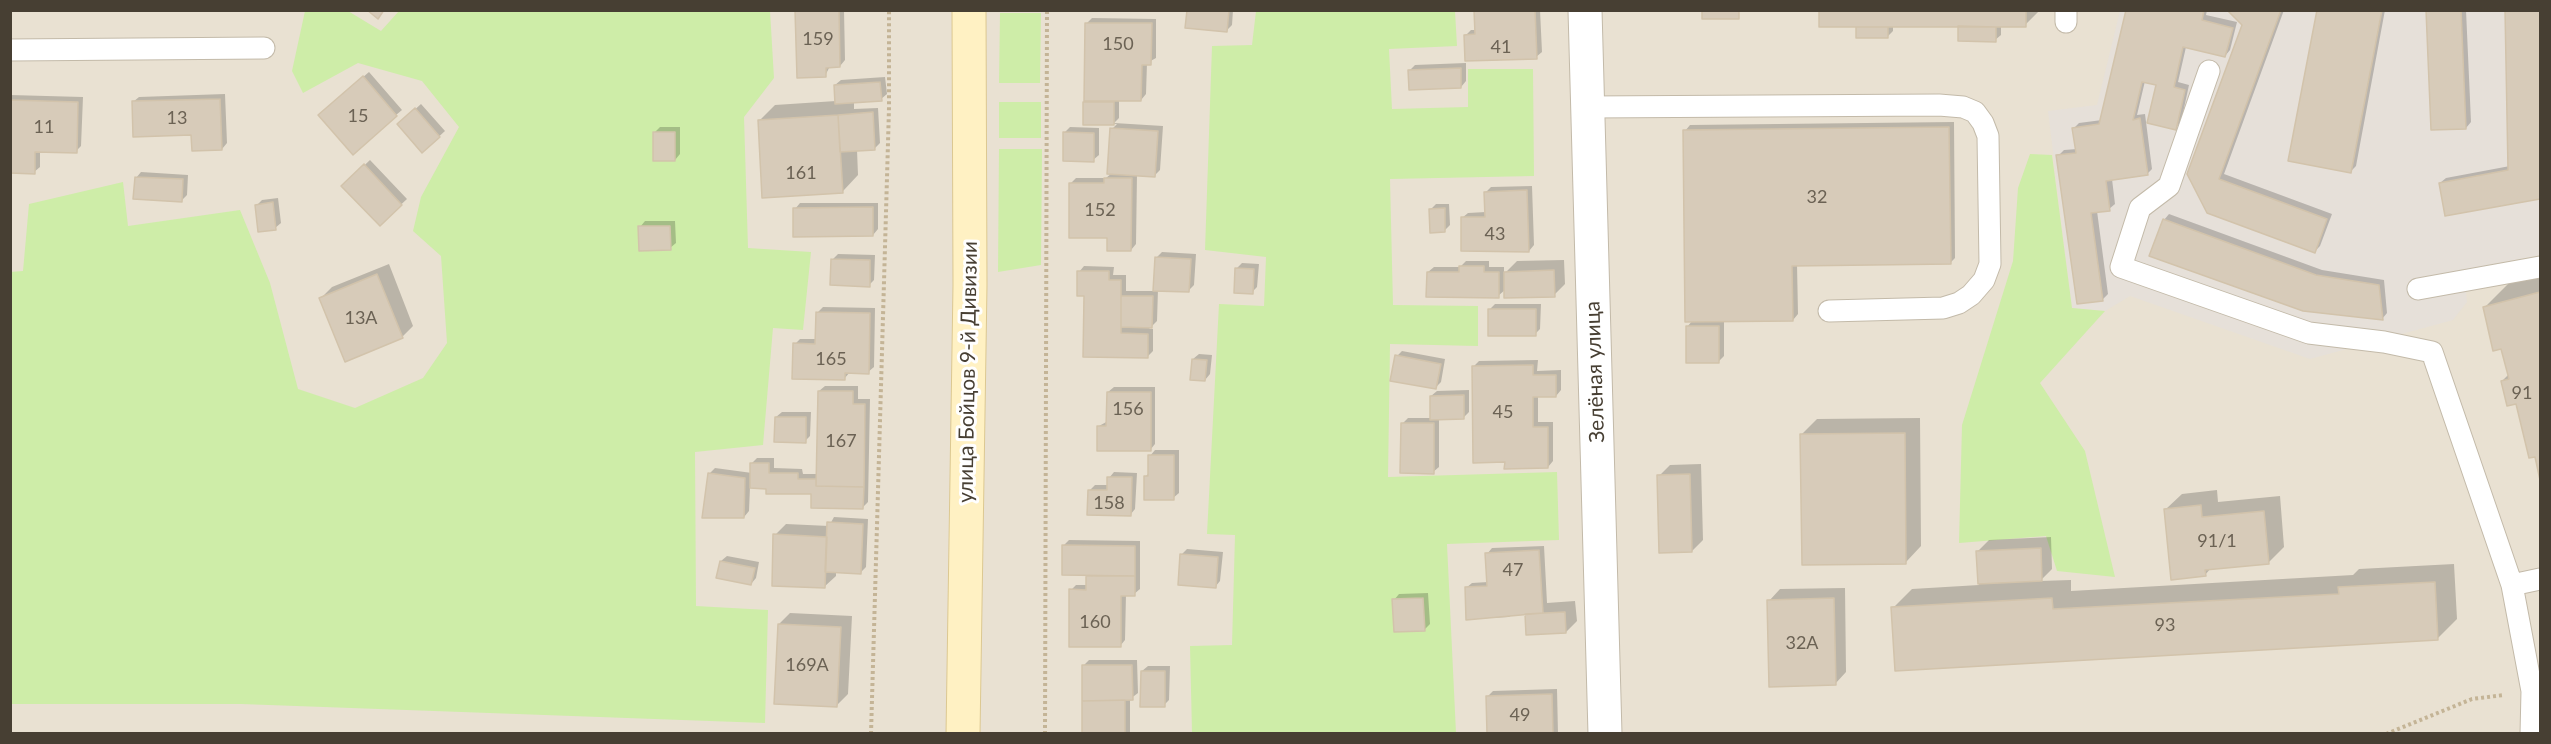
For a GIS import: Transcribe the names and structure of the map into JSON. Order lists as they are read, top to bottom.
{
  "streets": {
    "street": ["улица Бойцов 9-й Дивизии", "Зелёная улица"]
  },
  "house_numbers": [
    "159",
    "150",
    "41",
    "15",
    "13",
    "11",
    "161",
    "32",
    "152",
    "43",
    "13А",
    "165",
    "91",
    "156",
    "45",
    "167",
    "158",
    "91/1",
    "47",
    "160",
    "93",
    "32А",
    "169А",
    "49"
  ]
}
